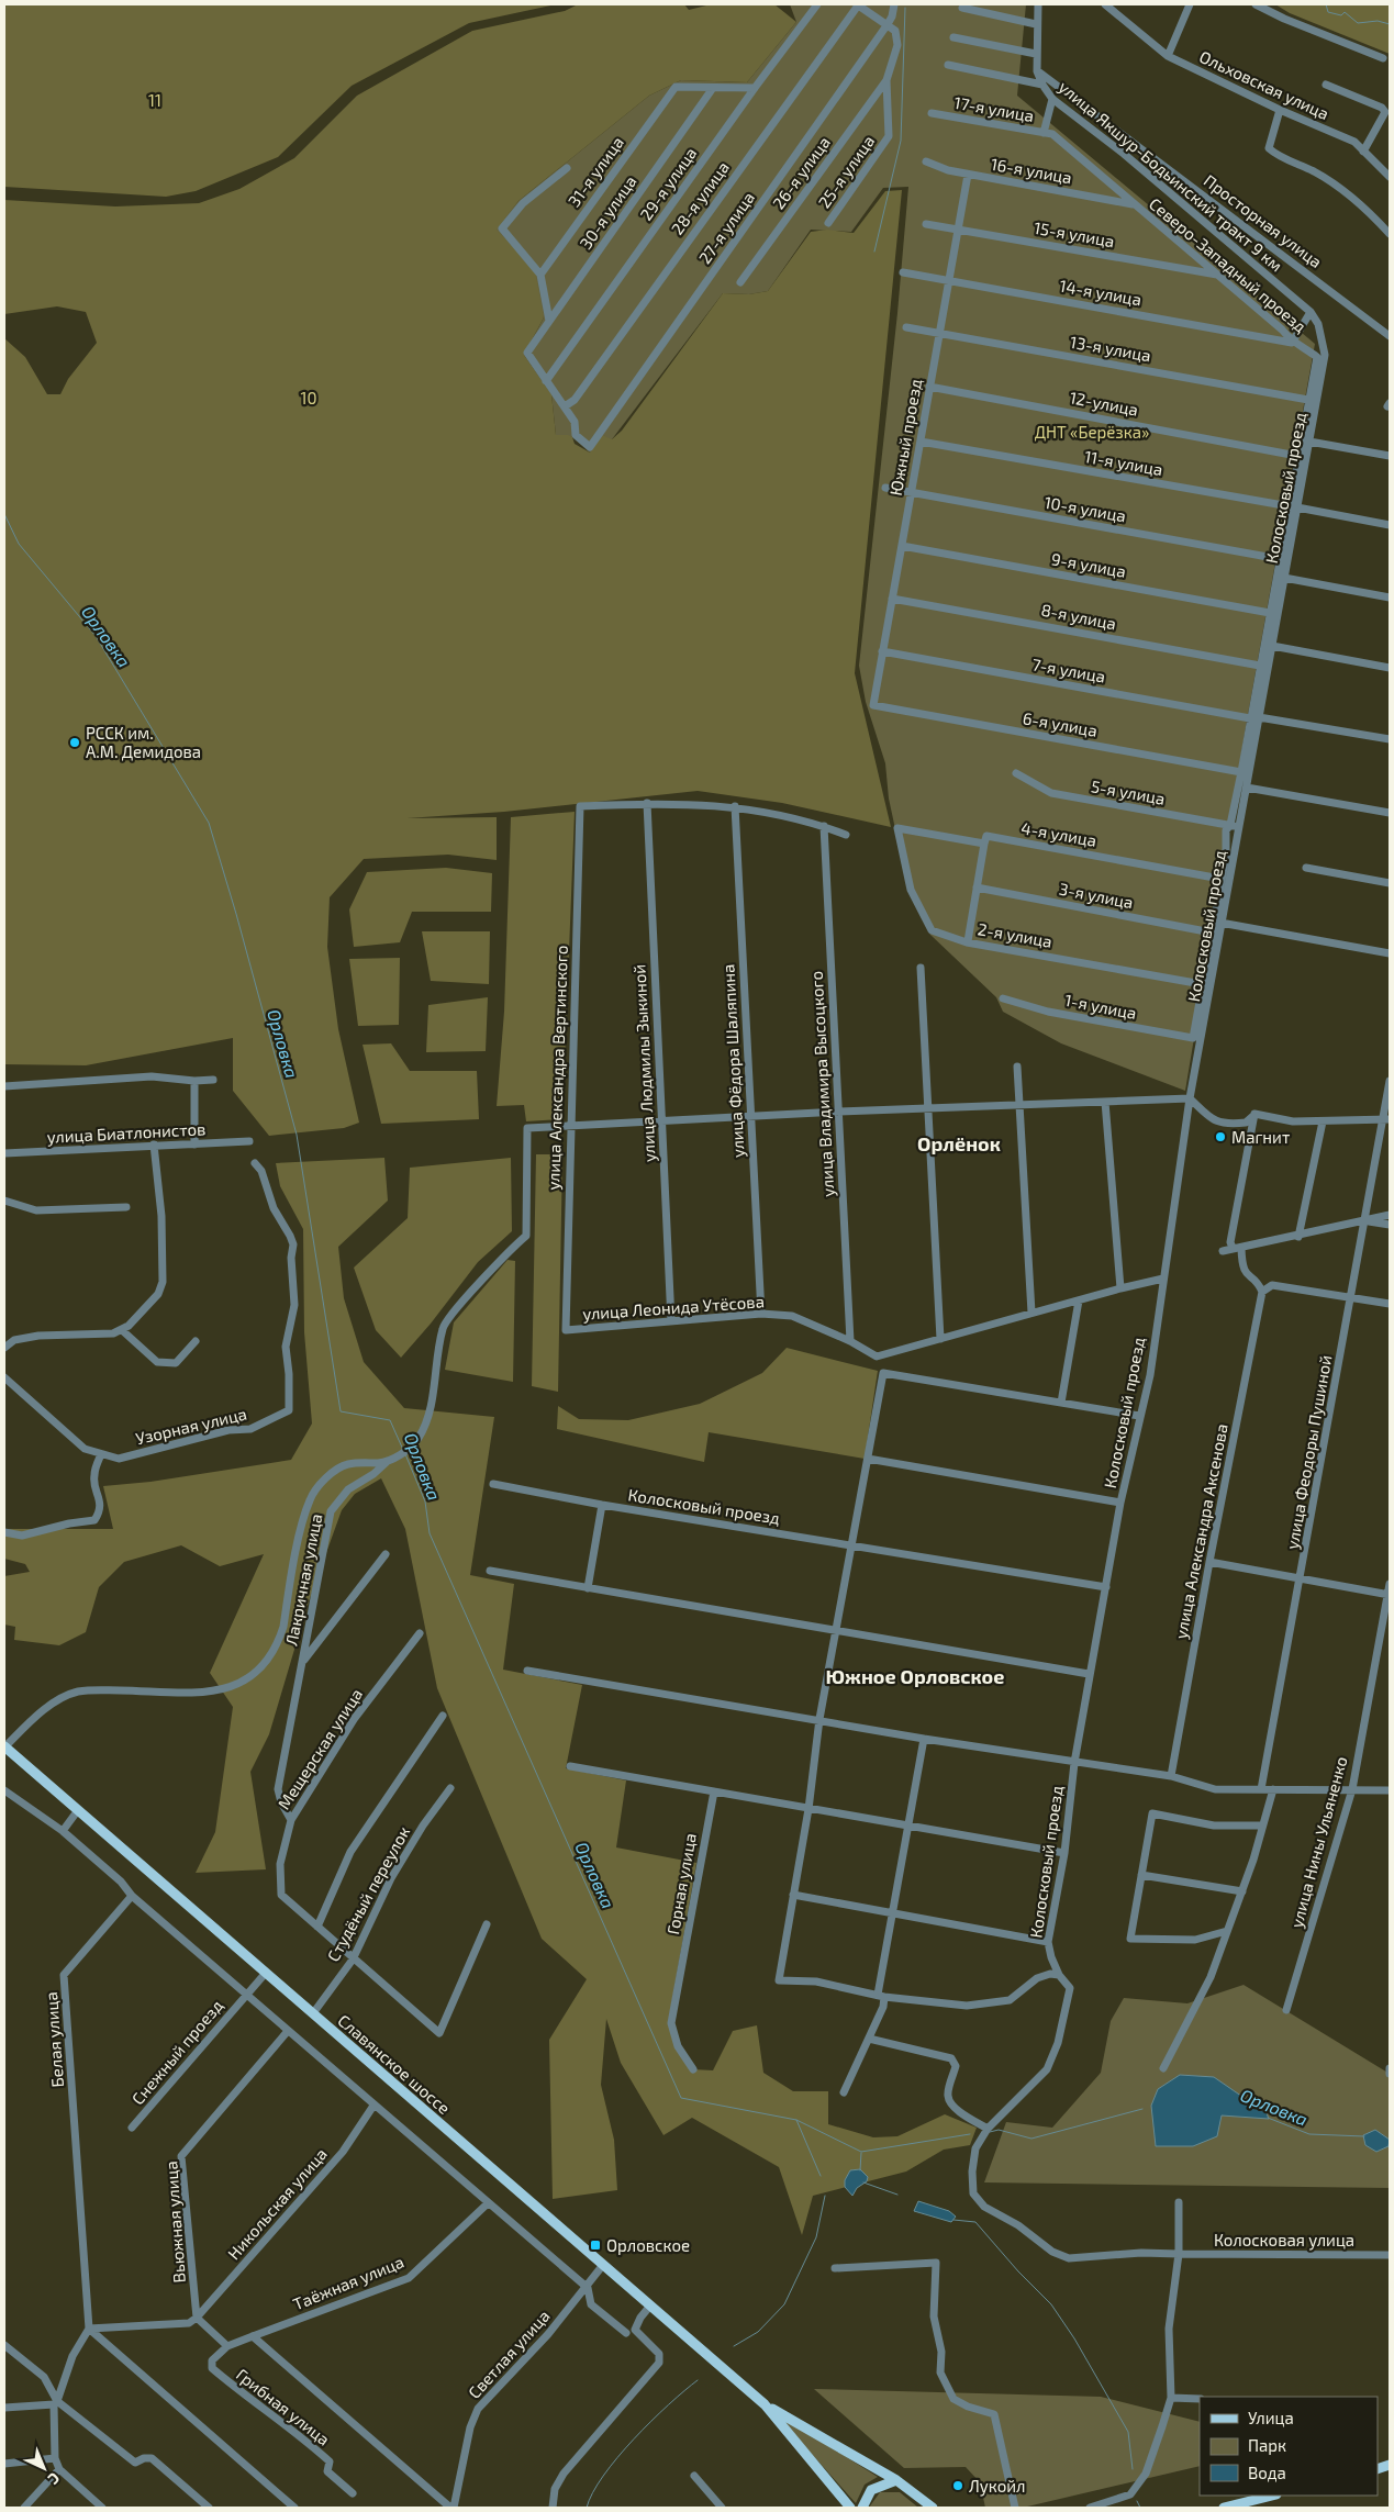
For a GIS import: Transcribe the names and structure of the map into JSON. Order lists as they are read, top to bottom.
{
  "streets": {
    "main road": ["Славянское шоссе"],
    "street": [
      "Ольховская улица",
      "17-я улица",
      "16-я улица",
      "31-я улица",
      "25-я улица",
      "26-я улица",
      "улица Якшур-Бодьинский тракт 9 км",
      "29-я улица",
      "28-я улица",
      "30-я улица",
      "Просторная улица",
      "27-я улица",
      "15-я улица",
      "Северо-Западный проезд",
      "14-я улица",
      "13-я улица",
      "12-улица",
      "Южный проезд",
      "11-я улица",
      "Колосковый проезд",
      "10-я улица",
      "9-я улица",
      "8-я улица",
      "7-я улица",
      "6-я улица",
      "5-я улица",
      "4-я улица",
      "3-я улица",
      "2-я улица",
      "1-я улица",
      "улица Фёдора Шаляпина",
      "улица Людмилы Зыкиной",
      "улица Александра Вертинского",
      "улица Владимира Высоцкого",
      "улица Биатлонистов",
      "улица Леонида Утёсова",
      "Узорная улица",
      "улица Феодоры Пушиной",
      "улица Александра Аксенова",
      "Лакричная улица",
      "Мещерская улица",
      "улица Нины Ульяненко",
      "Горная улица",
      "Студёный переулок",
      "Белая улица",
      "Снежный проезд",
      "Никольская улица",
      "Вьюжная улица",
      "Колосковая улица",
      "Таёжная улица",
      "Светлая улица",
      "Грибная улица"
    ]
  },
  "crossings": [
    ["17-я улица", "Северо-Западный проезд"],
    ["16-я улица", "Северо-Западный проезд"],
    ["16-я улица", "Южный проезд"],
    ["31-я улица", "30-я улица"],
    ["25-я улица", "26-я улица"],
    ["улица Якшур-Бодьинский тракт 9 км", "Просторная улица"],
    ["улица Якшур-Бодьинский тракт 9 км", "Колосковый проезд"],
    ["29-я улица", "30-я улица"],
    ["28-я улица", "27-я улица"],
    ["15-я улица", "Северо-Западный проезд"],
    ["15-я улица", "Южный проезд"],
    ["Северо-Западный проезд", "14-я улица"],
    ["Северо-Западный проезд", "13-я улица"],
    ["Северо-Западный проезд", "12-улица"],
    ["Северо-Западный проезд", "Колосковый проезд"],
    ["14-я улица", "Южный проезд"],
    ["13-я улица", "Южный проезд"],
    ["12-улица", "Южный проезд"],
    ["12-улица", "Колосковый проезд"],
    ["Южный проезд", "11-я улица"],
    ["Южный проезд", "10-я улица"],
    ["Южный проезд", "9-я улица"],
    ["Южный проезд", "8-я улица"],
    ["Южный проезд", "7-я улица"],
    ["Южный проезд", "6-я улица"],
    ["11-я улица", "Колосковый проезд"],
    ["Колосковый проезд", "5-я улица"],
    ["Колосковый проезд", "улица Леонида Утёсова"],
    ["Колосковый проезд", "Колосковая улица"],
    ["4-я улица", "2-я улица"],
    ["2-я улица", "1-я улица"],
    ["улица Фёдора Шаляпина", "улица Леонида Утёсова"],
    ["улица Людмилы Зыкиной", "улица Александра Вертинского"],
    ["улица Людмилы Зыкиной", "улица Леонида Утёсова"],
    ["улица Александра Вертинского", "улица Леонида Утёсова"],
    ["улица Александра Вертинского", "Лакричная улица"],
    ["улица Владимира Высоцкого", "улица Леонида Утёсова"],
    ["Лакричная улица", "Мещерская улица"],
    ["Студёный переулок", "Славянское шоссе"],
    ["Снежный проезд", "Славянское шоссе"],
    ["Славянское шоссе", "Светлая улица"],
    ["Никольская улица", "Вьюжная улица"],
    ["Таёжная улица", "Грибная улица"]
  ],
  "districts": ["Орлёнок", "Южное Орловское"],
  "water": ["Орловка"],
  "parks": ["11", "10", "ДНТ «Берёзка»"],
  "places": {
    "other": ["РССК им. А.М. Демидова", "Магнит", "Лукойл"],
    "transit": ["Орловское"]
  },
  "legend": ["Улица", "Парк", "Вода"],
  "north": "bottom right"
}
